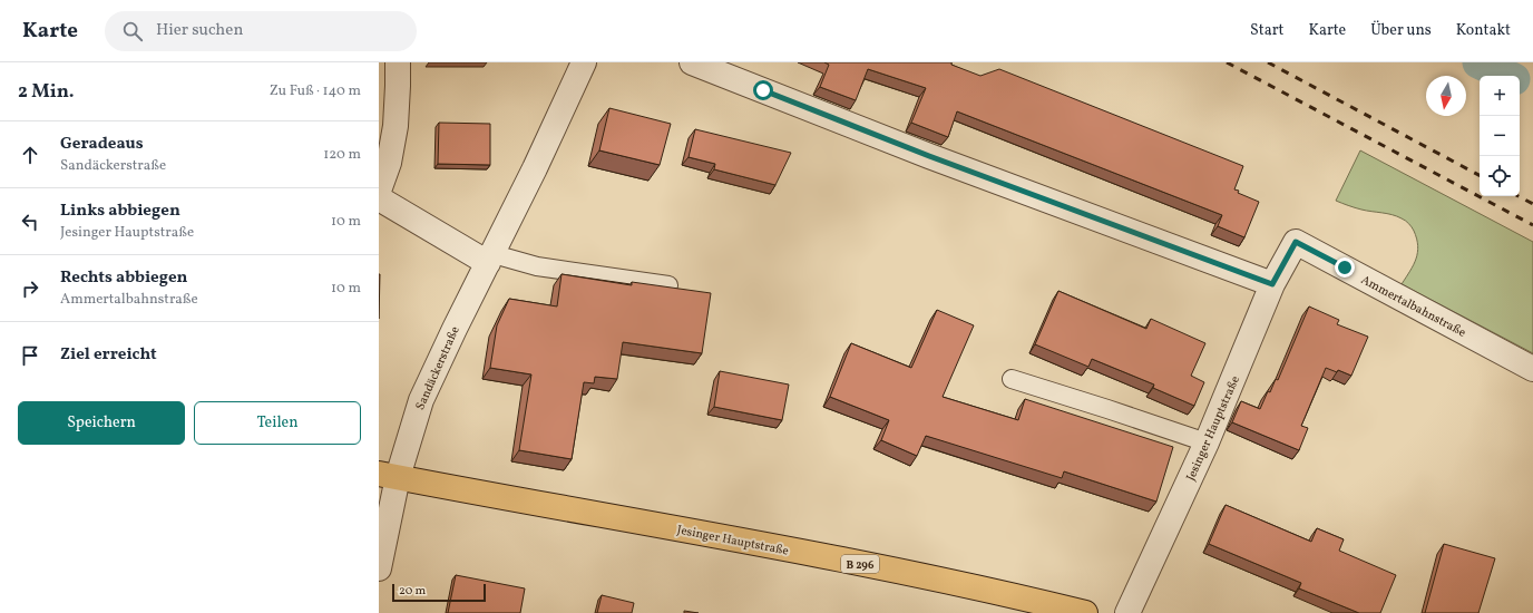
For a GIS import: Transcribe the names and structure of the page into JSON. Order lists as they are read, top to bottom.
{
  "streets": {
    "main road": ["Jesinger Hauptstraße", "B 296"],
    "street": ["Ammertalbahnstraße", "Sandäckerstraße"]
  },
  "crossings": [
    ["Ammertalbahnstraße", "Jesinger Hauptstraße"],
    ["Sandäckerstraße", "Jesinger Hauptstraße"]
  ],
  "scale_bar": "20 m",
  "north": "bottom",
  "page": {
    "header": "Karte",
    "search": "Hier suchen",
    "nav": [
      "Start",
      "Karte",
      "Über uns",
      "Kontakt"
    ],
    "heading": ["2 Min.", "Zu Fuß · 140 m"],
    "map_buttons": ["+", "−"],
    "list": [
      ["Geradeaus", "Sandäckerstraße", "120 m"],
      ["Links abbiegen", "Jesinger Hauptstraße", "10 m"],
      ["Rechts abbiegen", "Ammertalbahnstraße", "10 m"],
      "Ziel erreicht"
    ],
    "buttons": ["Speichern", "Teilen"],
    "scale": "20 m"
  }
}
